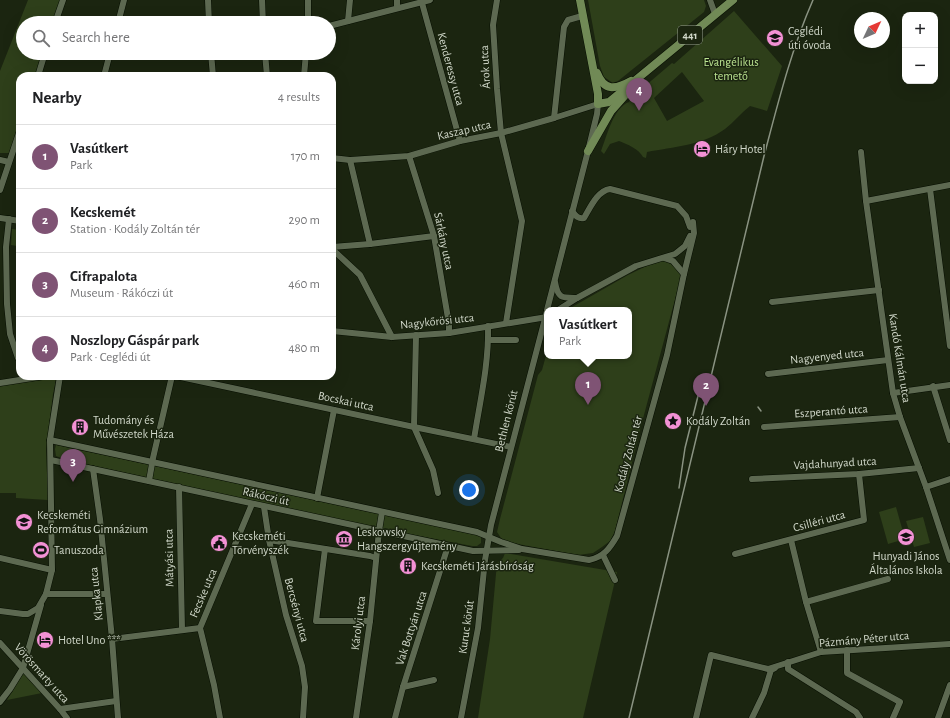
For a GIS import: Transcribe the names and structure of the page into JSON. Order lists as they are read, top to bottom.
{
  "streets": {
    "main road": ["441"],
    "street": [
      "Árok utca",
      "Kenderessy utca",
      "Kaszap utca",
      "Sárkány utca",
      "Nagykőrösi utca",
      "Nagyenyed utca",
      "Kandó Kálmán utca",
      "Bocskai utca",
      "Eszperantó utca",
      "Bethlen körút",
      "Kodály Zoltán tér",
      "Vajdahunyad utca",
      "Rákóczi út",
      "Csilléri utca",
      "Mátyási utca",
      "Fecske utca",
      "Klapka utca",
      "Bercsényi utca",
      "Károlyi utca",
      "Kuruc körút",
      "Vak Bottyán utca",
      "Pázmány Péter utca",
      "Vörösmarty utca"
    ]
  },
  "crossings": [
    ["441", "Kaszap utca"],
    ["441", "Bethlen körút"],
    ["Árok utca", "Kaszap utca"],
    ["Árok utca", "Nagykőrösi utca"],
    ["Kenderessy utca", "Kaszap utca"],
    ["Kaszap utca", "Sárkány utca"],
    ["Kaszap utca", "Bethlen körút"],
    ["Sárkány utca", "Nagykőrösi utca"],
    ["Nagyenyed utca", "Kandó Kálmán utca"],
    ["Kandó Kálmán utca", "Eszperantó utca"],
    ["Kandó Kálmán utca", "Vajdahunyad utca"],
    ["Bocskai utca", "Bethlen körút"],
    ["Bethlen körút", "Kodály Zoltán tér"],
    ["Bethlen körút", "Rákóczi út"],
    ["Bethlen körút", "Kuruc körút"],
    ["Vajdahunyad utca", "Csilléri utca"],
    ["Rákóczi út", "Mátyási utca"],
    ["Rákóczi út", "Fecske utca"],
    ["Rákóczi út", "Klapka utca"],
    ["Rákóczi út", "Bercsényi utca"],
    ["Rákóczi út", "Károlyi utca"],
    ["Rákóczi út", "Kuruc körút"],
    ["Rákóczi út", "Vak Bottyán utca"]
  ],
  "parks": ["Evangélikus temető"],
  "places": {
    "school or university": ["Ceglédi úti óvoda", "Kecskeméti Református Gimnázium", "Hunyadi János Általános Iskola"],
    "hotel": ["Háry Hotel", "Hotel Uno ***"],
    "place": ["Kodály Zoltán"],
    "building": ["Tudomány és Művészetek Háza", "Kecskeméti Járásbíróság"],
    "museum": ["Leskowsky Hangszergyűjtemény"],
    "public building": ["Kecskeméti Törvényszék"],
    "sports": ["Tanuszoda"]
  },
  "north": "top right",
  "page": {
    "map_buttons": ["+", "−"],
    "search": "Search here",
    "heading": ["Nearby", "4 results"],
    "pins": [
      "4",
      "1",
      "2",
      "3"
    ],
    "list": [
      {
        "mark": "1",
        "name": "Vasútkert",
        "note": "Park",
        "value": "170 m"
      },
      {
        "mark": "2",
        "name": "Kecskemét",
        "note": "Station · Kodály Zoltán tér",
        "value": "290 m"
      },
      {
        "mark": "3",
        "name": "Cifrapalota",
        "note": "Museum · Rákóczi út",
        "value": "460 m"
      },
      {
        "mark": "4",
        "name": "Noszlopy Gáspár park",
        "note": "Park · Ceglédi út",
        "value": "480 m"
      }
    ],
    "popup": ["Vasútkert", "Park"]
  }
}
